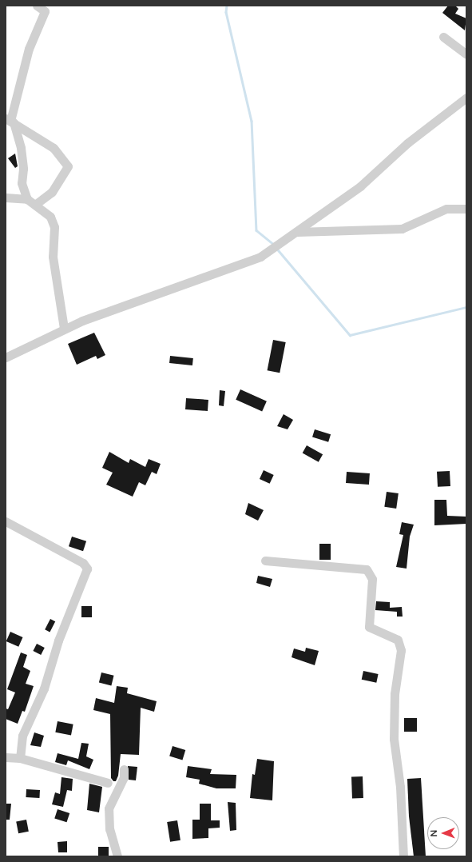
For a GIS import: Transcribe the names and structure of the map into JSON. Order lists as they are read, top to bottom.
{
  "north": "left"
}
